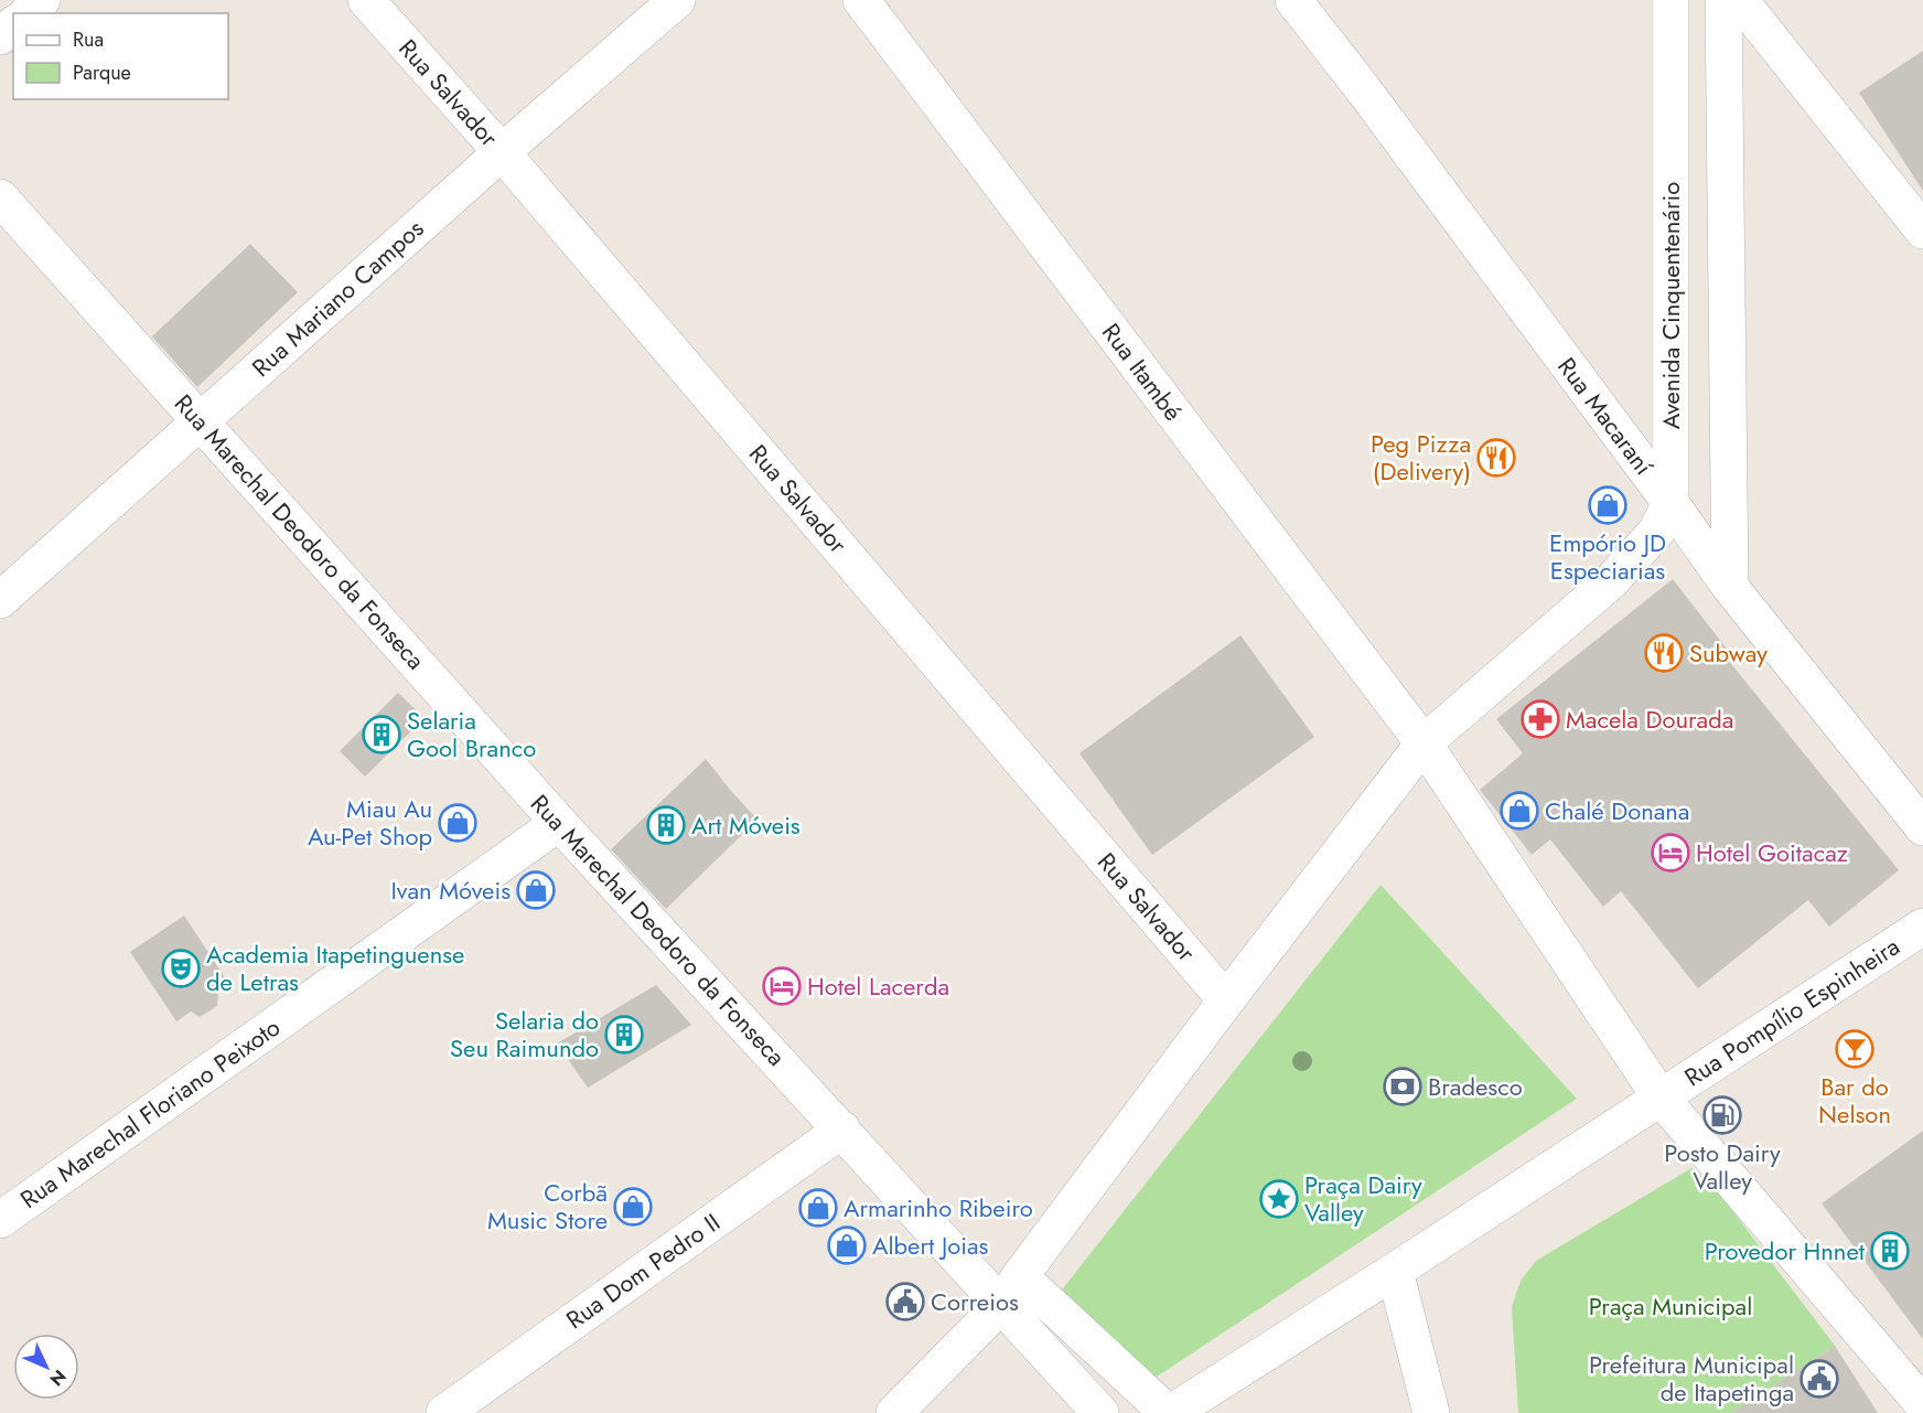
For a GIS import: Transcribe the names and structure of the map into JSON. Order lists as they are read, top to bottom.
{
  "streets": {
    "street": [
      "Rua Salvador",
      "Rua Mariano Campos",
      "Avenida Cinquentenário",
      "Rua Itambé",
      "Rua Macaraní",
      "Rua Marechal Deodoro da Fonseca",
      "Rua Pompílio Espinheira",
      "Rua Marechal Floriano Peixoto",
      "Rua Dom Pedro II"
    ]
  },
  "crossings": [
    ["Rua Salvador", "Rua Mariano Campos"],
    ["Rua Mariano Campos", "Rua Marechal Deodoro da Fonseca"],
    ["Avenida Cinquentenário", "Rua Itambé"],
    ["Avenida Cinquentenário", "Rua Macaraní"],
    ["Rua Marechal Deodoro da Fonseca", "Rua Marechal Floriano Peixoto"],
    ["Rua Marechal Deodoro da Fonseca", "Rua Dom Pedro II"]
  ],
  "parks": ["Praça Municipal"],
  "places": {
    "restaurant": ["Peg Pizza (Delivery)", "Subway"],
    "shop": [
      "Empório JD Especiarias",
      "Chalé Donana",
      "Miau Au Au-Pet Shop",
      "Ivan Móveis",
      "Corbã Music Store",
      "Armarinho Ribeiro",
      "Albert Joias"
    ],
    "pharmacy": ["Macela Dourada"],
    "building": [
      "Selaria Gool Branco",
      "Art Móveis",
      "Selaria do Seu Raimundo",
      "Provedor Hnnet"
    ],
    "hotel": ["Hotel Goitacaz", "Hotel Lacerda"],
    "theatre": ["Academia Itapetinguense de Letras"],
    "bar": ["Bar do Nelson"],
    "bank": ["Bradesco"],
    "fuel station": ["Posto Dairy Valley"],
    "place": ["Praça Dairy Valley"],
    "public building": ["Correios", "Prefeitura Municipal de Itapetinga"]
  },
  "legend": ["Rua", "Parque"],
  "north": "bottom right"
}
